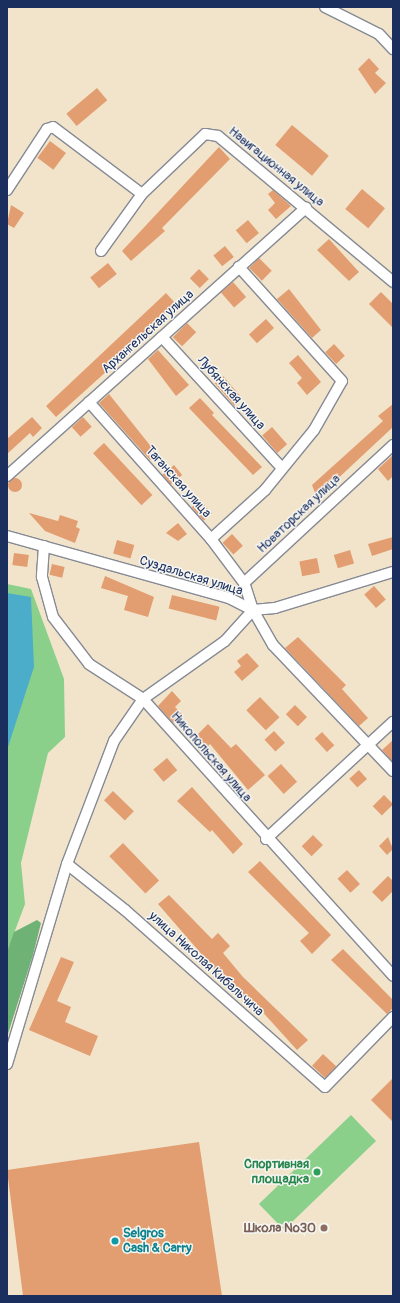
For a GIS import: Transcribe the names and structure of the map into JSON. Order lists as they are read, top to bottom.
{
  "streets": {
    "street": [
      "Навигационная улица",
      "Архангельская улица",
      "Лубянская улица",
      "Таганская улица",
      "Новаторская улица",
      "Суздальская улица",
      "Никопольская улица",
      "улица Николая Кибальчича"
    ]
  },
  "crossings": [
    ["Навигационная улица", "Архангельская улица"],
    ["Архангельская улица", "Лубянская улица"],
    ["Архангельская улица", "Таганская улица"],
    ["Таганская улица", "Новаторская улица"],
    ["Суздальская улица", "Никопольская улица"]
  ],
  "places": ["Спортивная площадка", "Школа №30", "Selgros Cash & Carry"]
}
